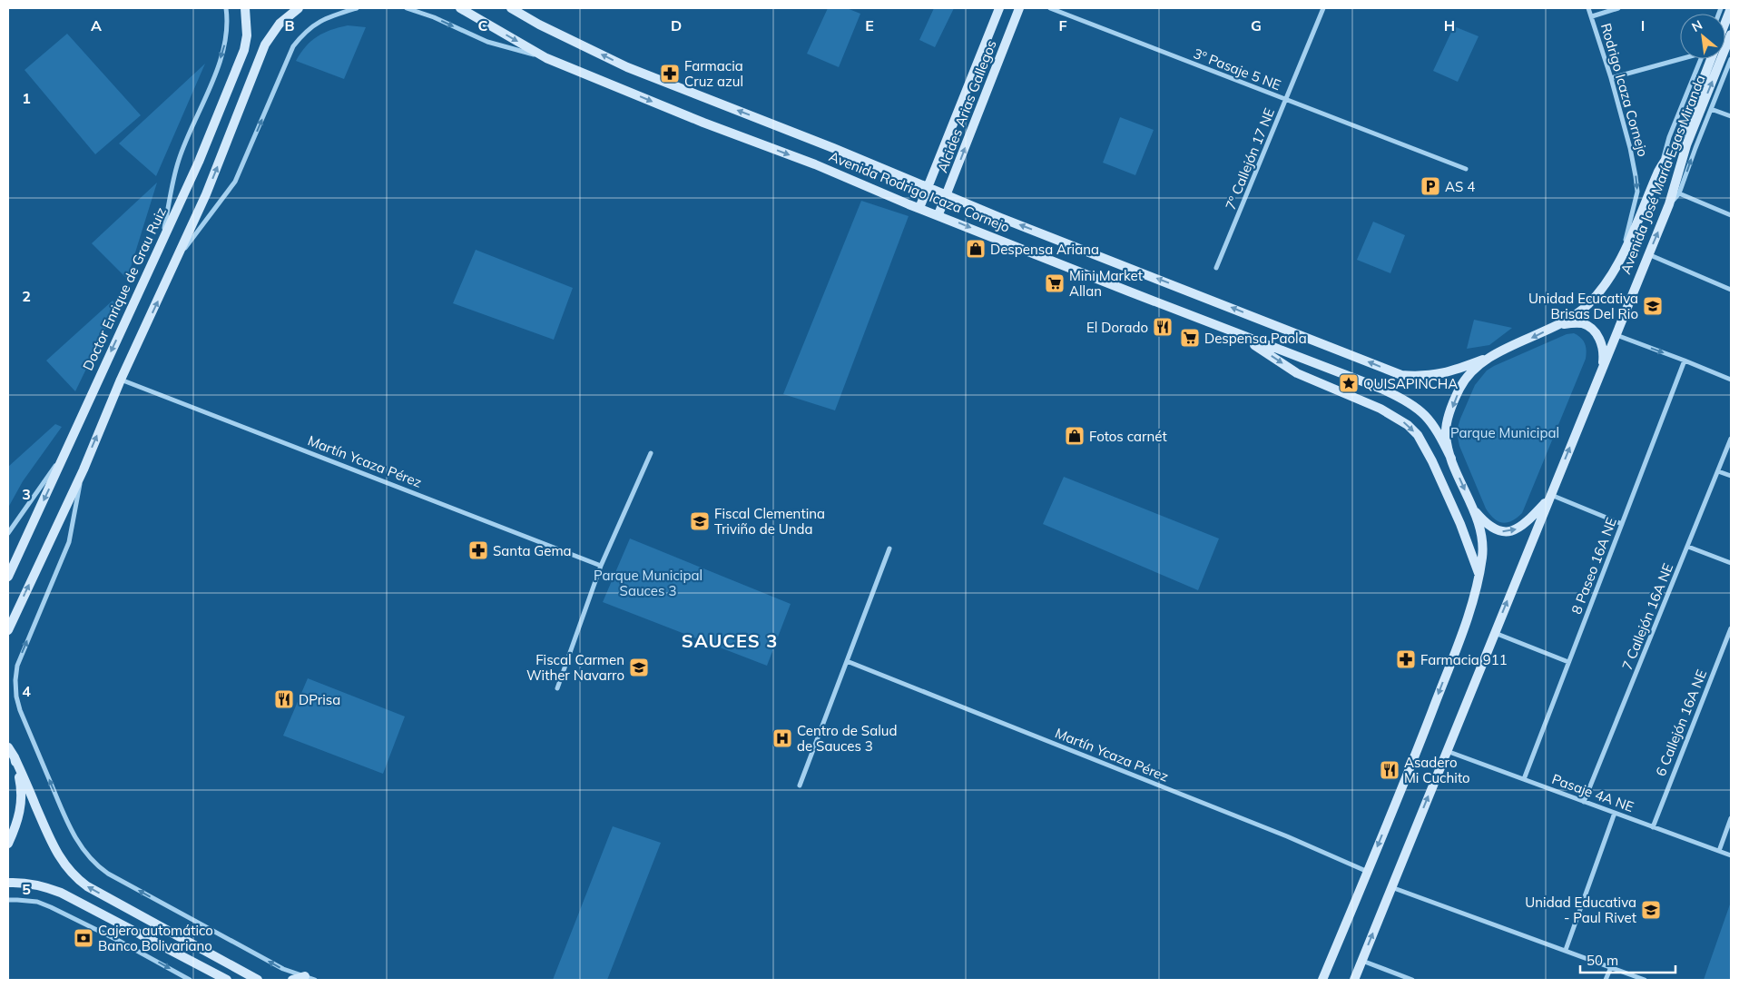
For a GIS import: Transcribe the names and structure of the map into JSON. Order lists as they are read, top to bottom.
{
  "streets": {
    "street": [
      "3º Pasaje 5 NE",
      "Rodrigo Icaza Cornejo",
      "Alcides Arias Gallegos",
      "7º Callejón 17 NE",
      "Avenida José María Egas Miranda",
      "Avenida Rodrigo Icaza Cornejo",
      "Doctor Enrique de Grau Ruiz",
      "Martín Ycaza Pérez",
      "8 Paseo 16A NE",
      "7 Callejón 16A NE",
      "6 Callejón 16A NE",
      "Pasaje 4A NE"
    ]
  },
  "crossings": [
    ["3º Pasaje 5 NE", "7º Callejón 17 NE"],
    ["Rodrigo Icaza Cornejo", "Avenida José María Egas Miranda"],
    ["Alcides Arias Gallegos", "Avenida Rodrigo Icaza Cornejo"],
    ["Avenida José María Egas Miranda", "Avenida Rodrigo Icaza Cornejo"],
    ["Avenida José María Egas Miranda", "Martín Ycaza Pérez"],
    ["Avenida José María Egas Miranda", "Pasaje 4A NE"],
    ["8 Paseo 16A NE", "Pasaje 4A NE"],
    ["7 Callejón 16A NE", "Pasaje 4A NE"],
    ["6 Callejón 16A NE", "Pasaje 4A NE"]
  ],
  "one_way": ["Rodrigo Icaza Cornejo"],
  "districts": ["SAUCES 3"],
  "parks": ["Parque Municipal", "Parque Municipal Sauces 3"],
  "places": {
    "pharmacy": ["Farmacia Cruz azul", "Santa Gema", "Farmacia 911"],
    "parking": ["AS 4"],
    "shop": ["Despensa Ariana", "Fotos carnét"],
    "supermarket": ["Mini Market Allan", "Despensa Paola"],
    "school or university": [
      "Unidad Ecucativa Brisas Del Rio",
      "Fiscal Clementina Triviño de Unda",
      "Fiscal Carmen Wither Navarro",
      "Unidad Educativa - Paul Rivet"
    ],
    "restaurant": ["El Dorado", "DPrisa", "Asadero Mi Cuchito"],
    "place": ["QUISAPINCHA"],
    "hospital": ["Centro de Salud de Sauces 3"],
    "bank": ["Cajero automático Banco Bolivariano"]
  },
  "scale_bar": "50 m",
  "north": "top left",
  "grid": {
    "columns": [
      "A",
      "B",
      "C",
      "D",
      "E",
      "F",
      "G",
      "H",
      "I"
    ],
    "rows": [
      "1",
      "2",
      "3",
      "4",
      "5"
    ]
  }
}
